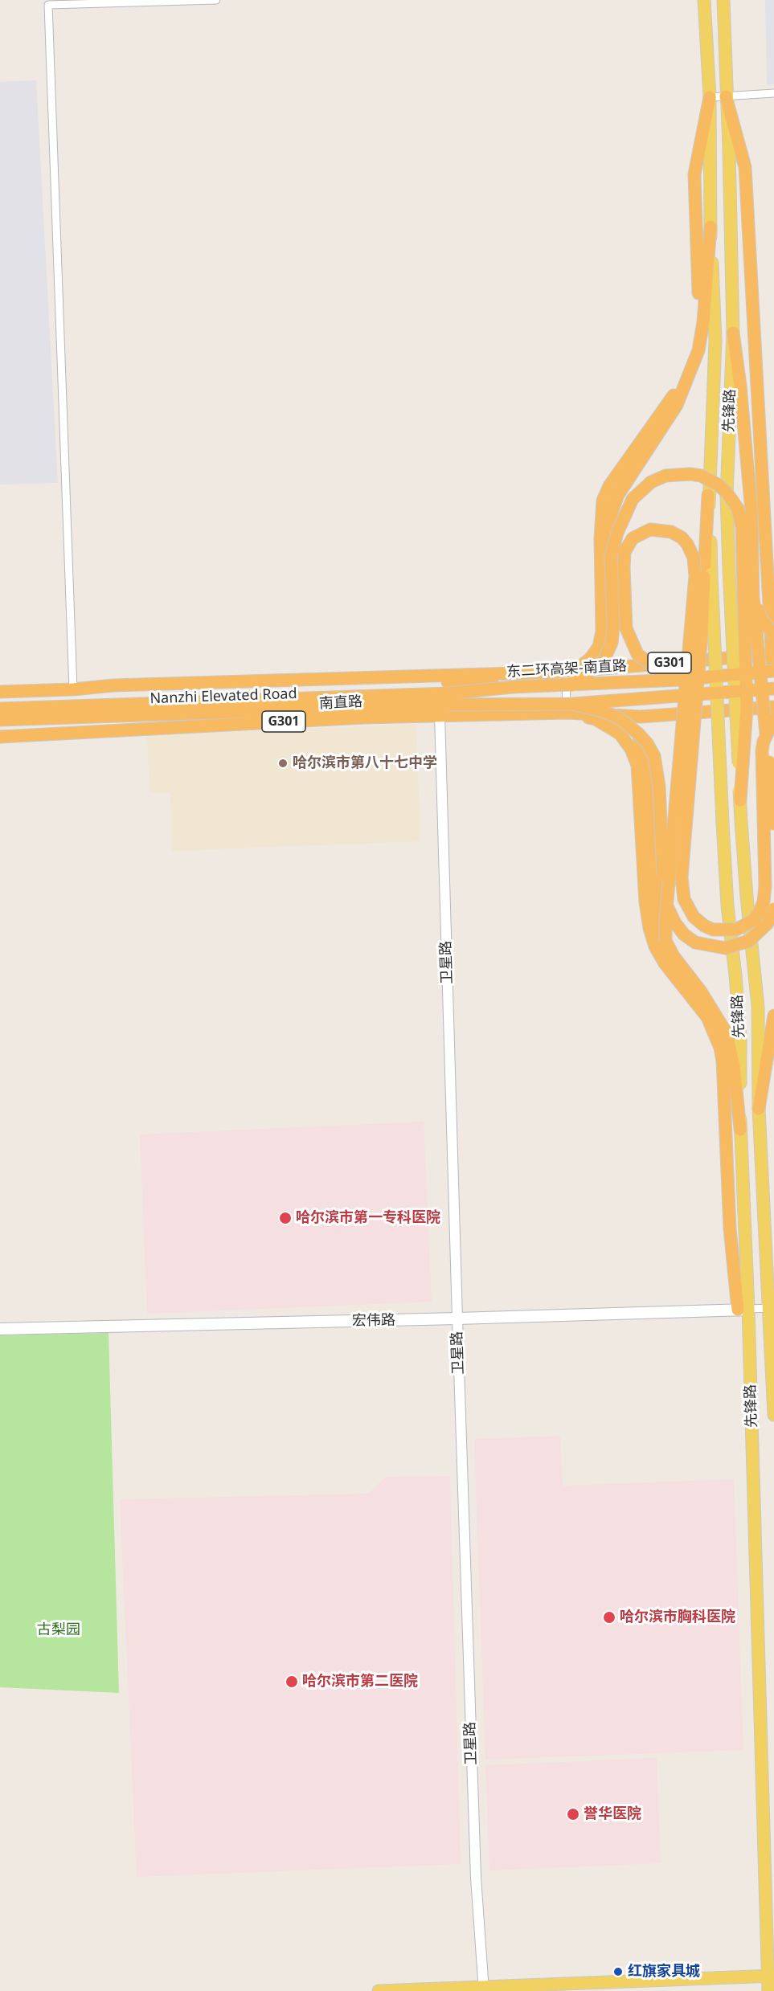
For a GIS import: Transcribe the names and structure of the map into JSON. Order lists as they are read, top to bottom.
{
  "streets": {
    "highway": [
      "G301",
      "东二环高架-南直路",
      "Nanzhi Elevated Road",
      "南直路"
    ],
    "main road": ["先锋路", "宏伟路"],
    "street": ["卫星路"]
  },
  "crossings": [
    ["先锋路", "宏伟路"],
    ["G301", "南直路"],
    ["东二环高架-南直路", "Nanzhi Elevated Road"],
    ["南直路", "卫星路"],
    ["卫星路", "宏伟路"]
  ],
  "parks": ["古梨园"],
  "places": [
    "哈尔滨市第八十七中学",
    "哈尔滨市第一专科医院",
    "哈尔滨市胸科医院",
    "哈尔滨市第二医院",
    "誉华医院",
    "红旗家具城"
  ]
}
